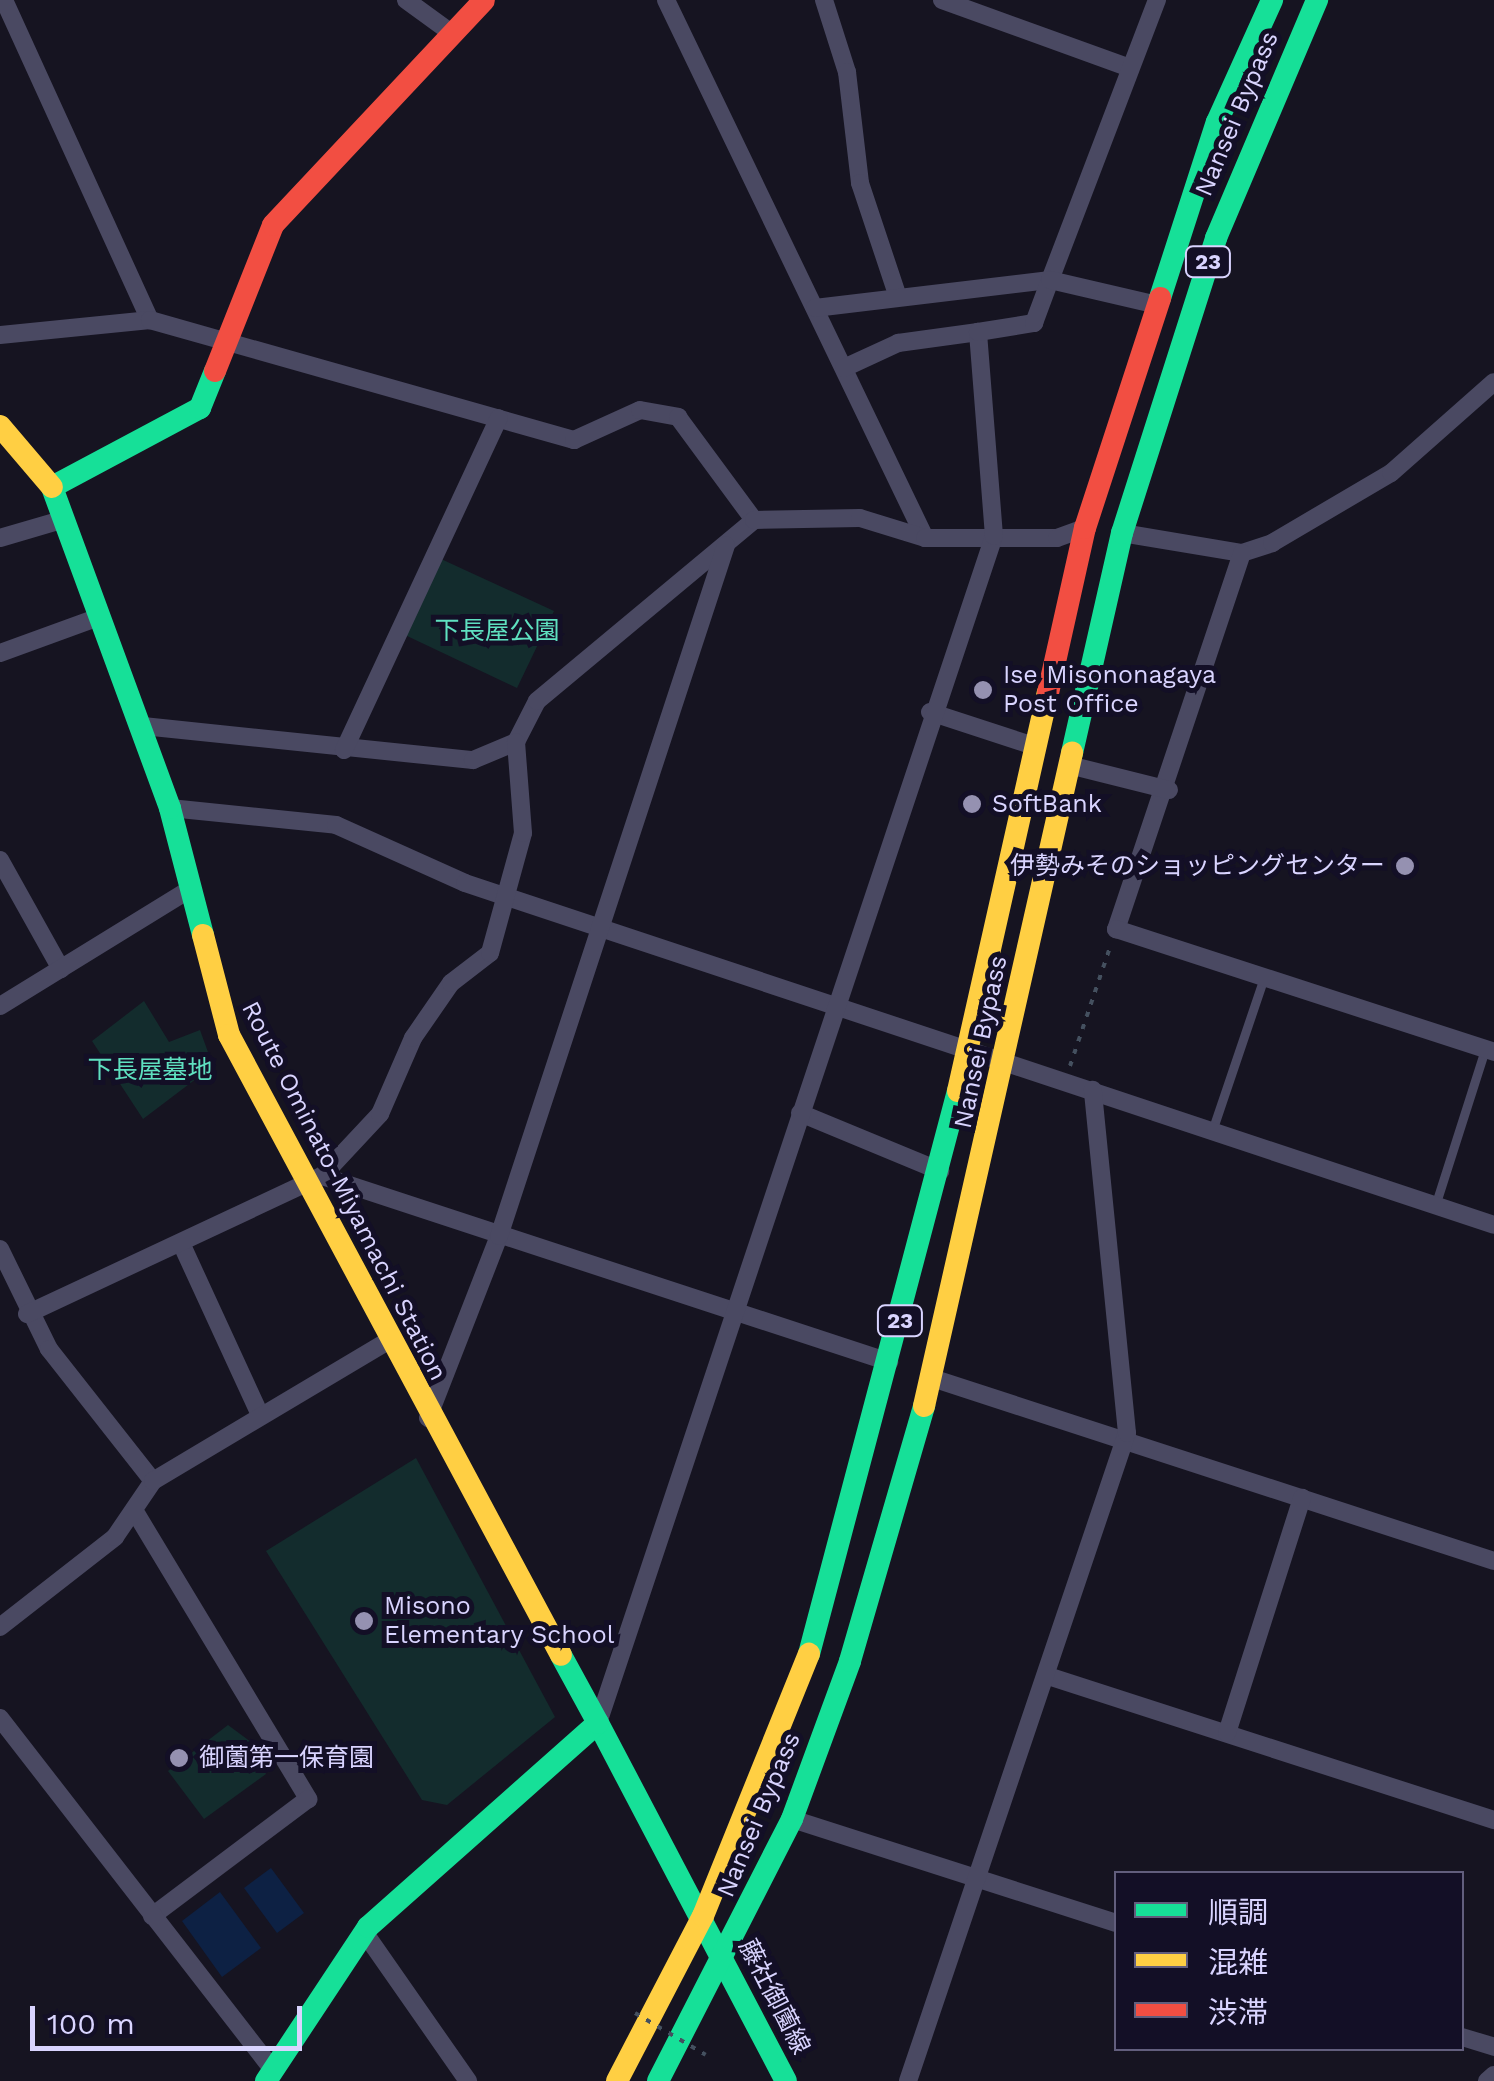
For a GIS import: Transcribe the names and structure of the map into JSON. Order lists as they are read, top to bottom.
{
  "streets": {
    "main road": [
      "Nansei Bypass",
      "23",
      "Route Ominato-Miyamachi Station",
      "藤社御薗線"
    ]
  },
  "crossings": [
    ["Nansei Bypass", "藤社御薗線"],
    ["Route Ominato-Miyamachi Station", "藤社御薗線"]
  ],
  "parks": ["下長屋公園", "下長屋墓地"],
  "places": [
    "Ise Misononagaya Post Office",
    "SoftBank",
    "伊勢みそのショッピングセンター",
    "Misono Elementary School",
    "御薗第一保育園"
  ],
  "legend": ["順調", "混雑", "渋滞"],
  "scale_bar": "100 m"
}
